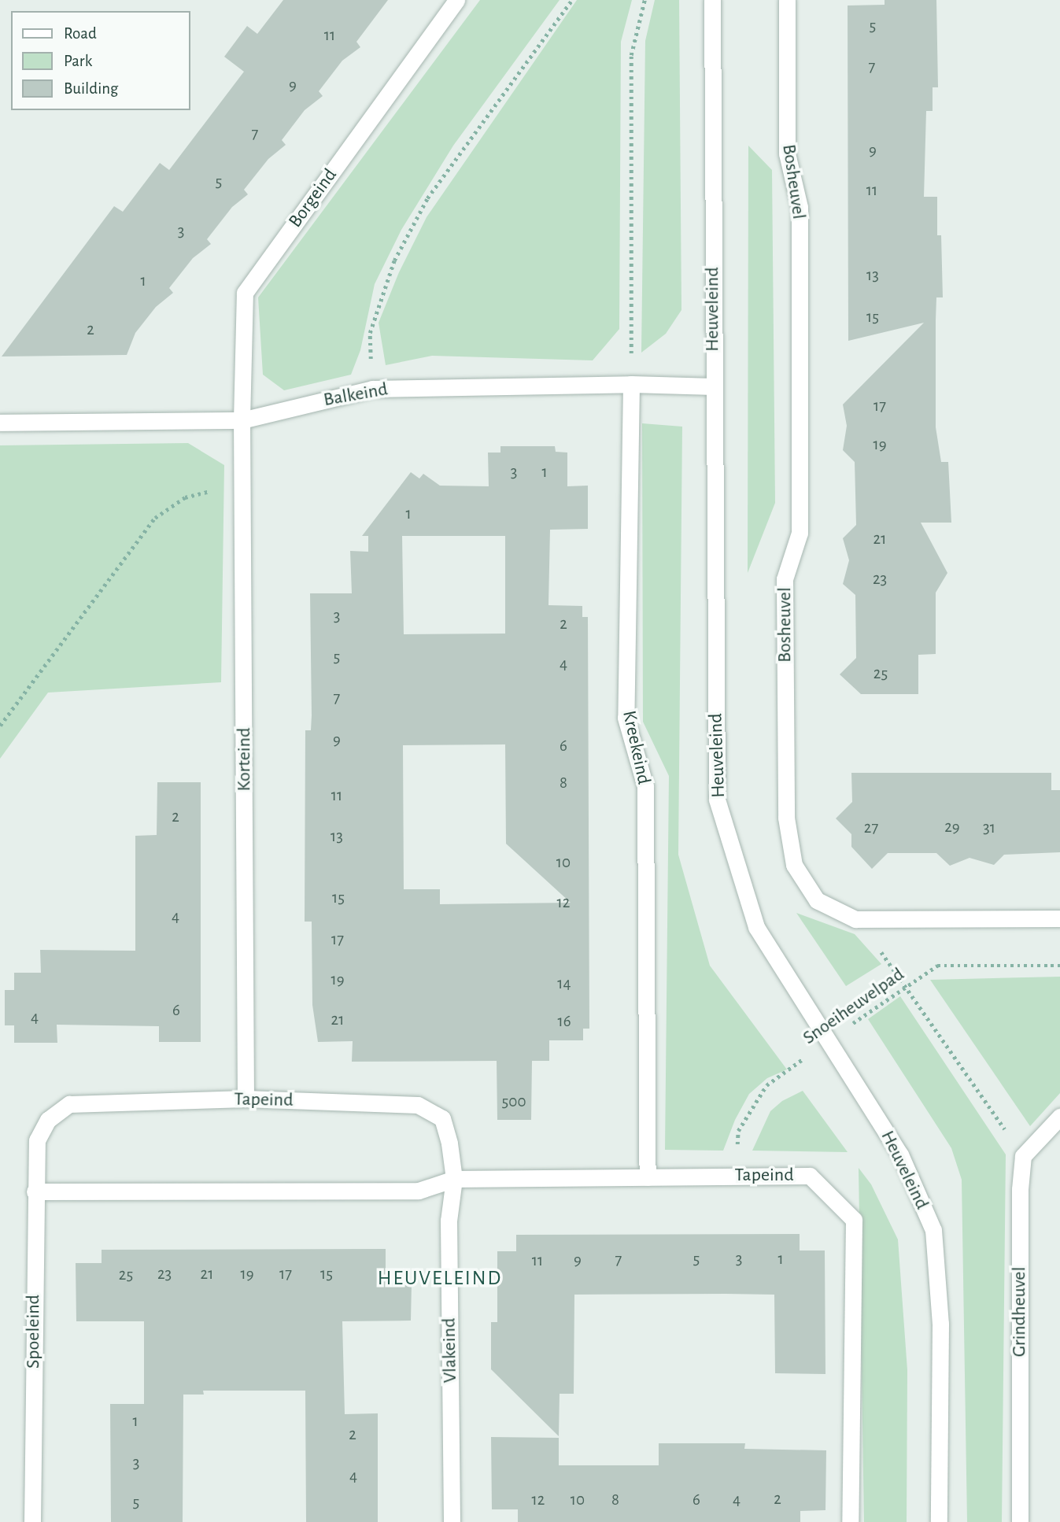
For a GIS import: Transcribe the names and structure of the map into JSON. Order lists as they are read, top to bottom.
{
  "streets": {
    "street": [
      "Bosheuvel",
      "Borgeind",
      "Heuveleind",
      "Balkeind",
      "Kreekeind",
      "Korteind",
      "Tapeind",
      "Grindheuvel",
      "Spoeleind",
      "Vlakeind"
    ],
    "path": ["Snoeiheuvelpad"]
  },
  "crossings": [
    ["Borgeind", "Balkeind"],
    ["Borgeind", "Korteind"],
    ["Heuveleind", "Balkeind"],
    ["Heuveleind", "Snoeiheuvelpad"],
    ["Balkeind", "Kreekeind"],
    ["Balkeind", "Korteind"],
    ["Kreekeind", "Tapeind"],
    ["Korteind", "Tapeind"],
    ["Snoeiheuvelpad", "Tapeind"],
    ["Tapeind", "Spoeleind"],
    ["Tapeind", "Vlakeind"]
  ],
  "districts": ["HEUVELEIND"],
  "house_numbers": [
    "5",
    "11",
    "7",
    "9",
    "7",
    "9",
    "5",
    "11",
    "3",
    "13",
    "1",
    "15",
    "2",
    "17",
    "19",
    "3",
    "1",
    "1",
    "21",
    "23",
    "3",
    "2",
    "5",
    "4",
    "25",
    "7",
    "9",
    "6",
    "8",
    "11",
    "2",
    "29",
    "27",
    "31",
    "13",
    "10",
    "15",
    "12",
    "4",
    "17",
    "19",
    "14",
    "6",
    "4",
    "21",
    "16",
    "500",
    "5",
    "3",
    "1",
    "9",
    "7",
    "11",
    "23",
    "21",
    "19",
    "17",
    "15",
    "25",
    "1",
    "2",
    "3",
    "4",
    "2",
    "12",
    "10",
    "8",
    "6",
    "4",
    "5"
  ],
  "legend": ["Road", "Park", "Building"]
}
